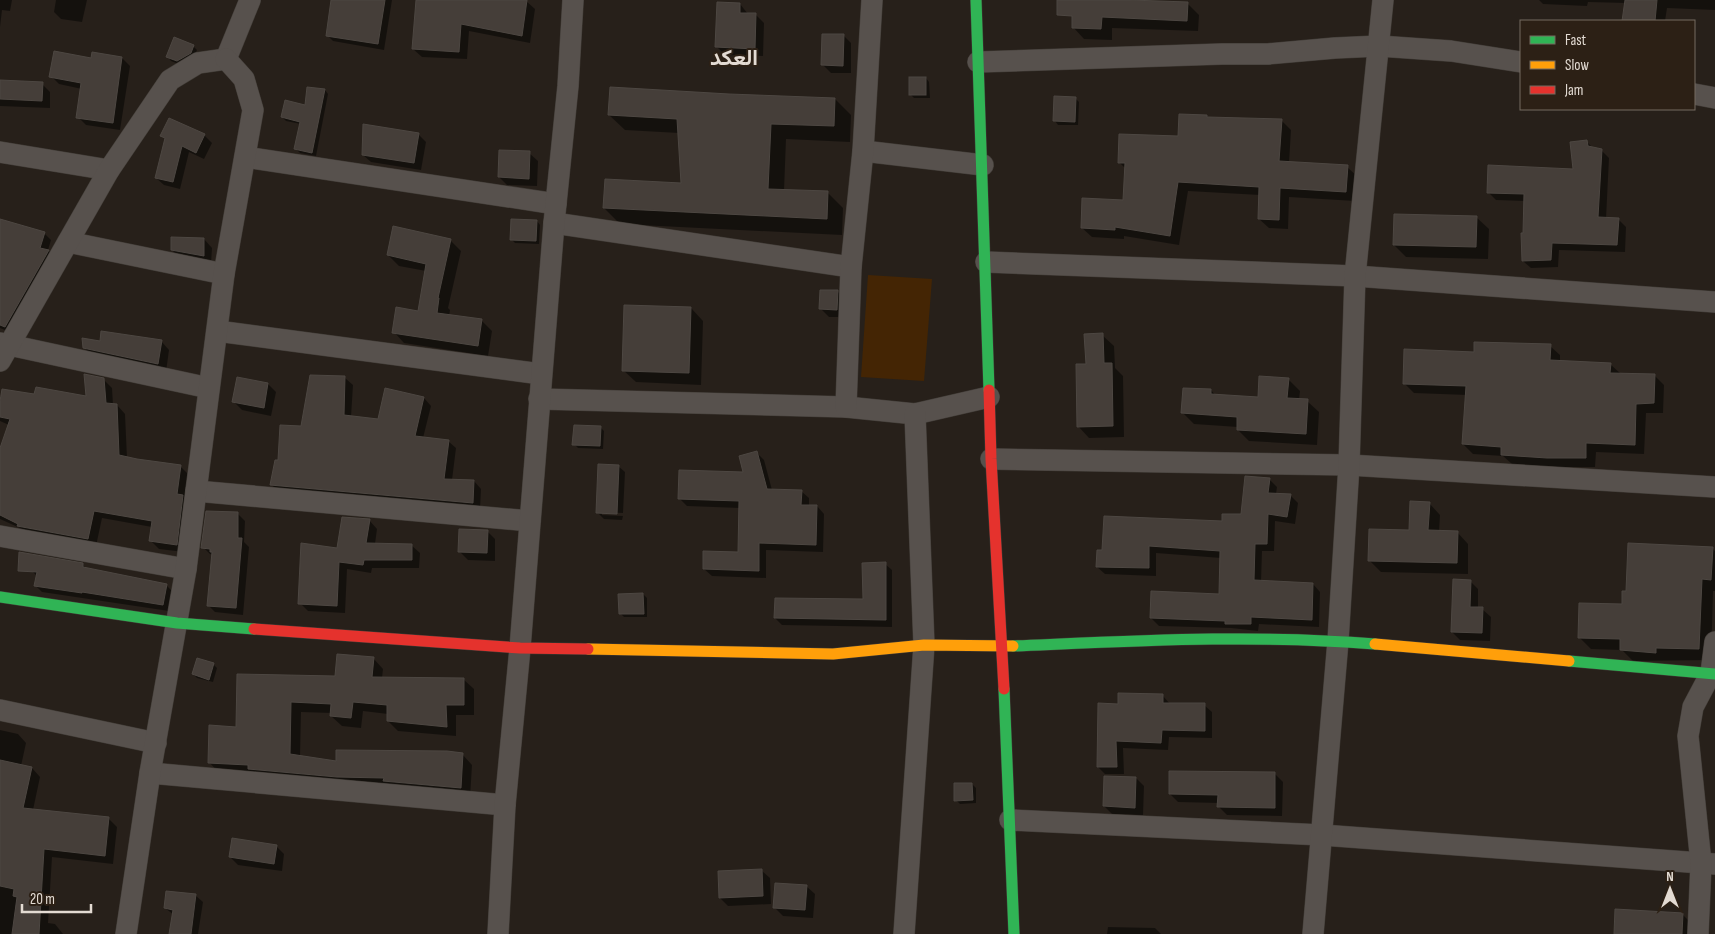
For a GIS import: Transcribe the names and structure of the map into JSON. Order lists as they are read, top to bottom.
{
  "districts": ["العكد"],
  "legend": ["Fast", "Slow", "Jam"],
  "scale_bar": "20 m",
  "north": "top"
}
